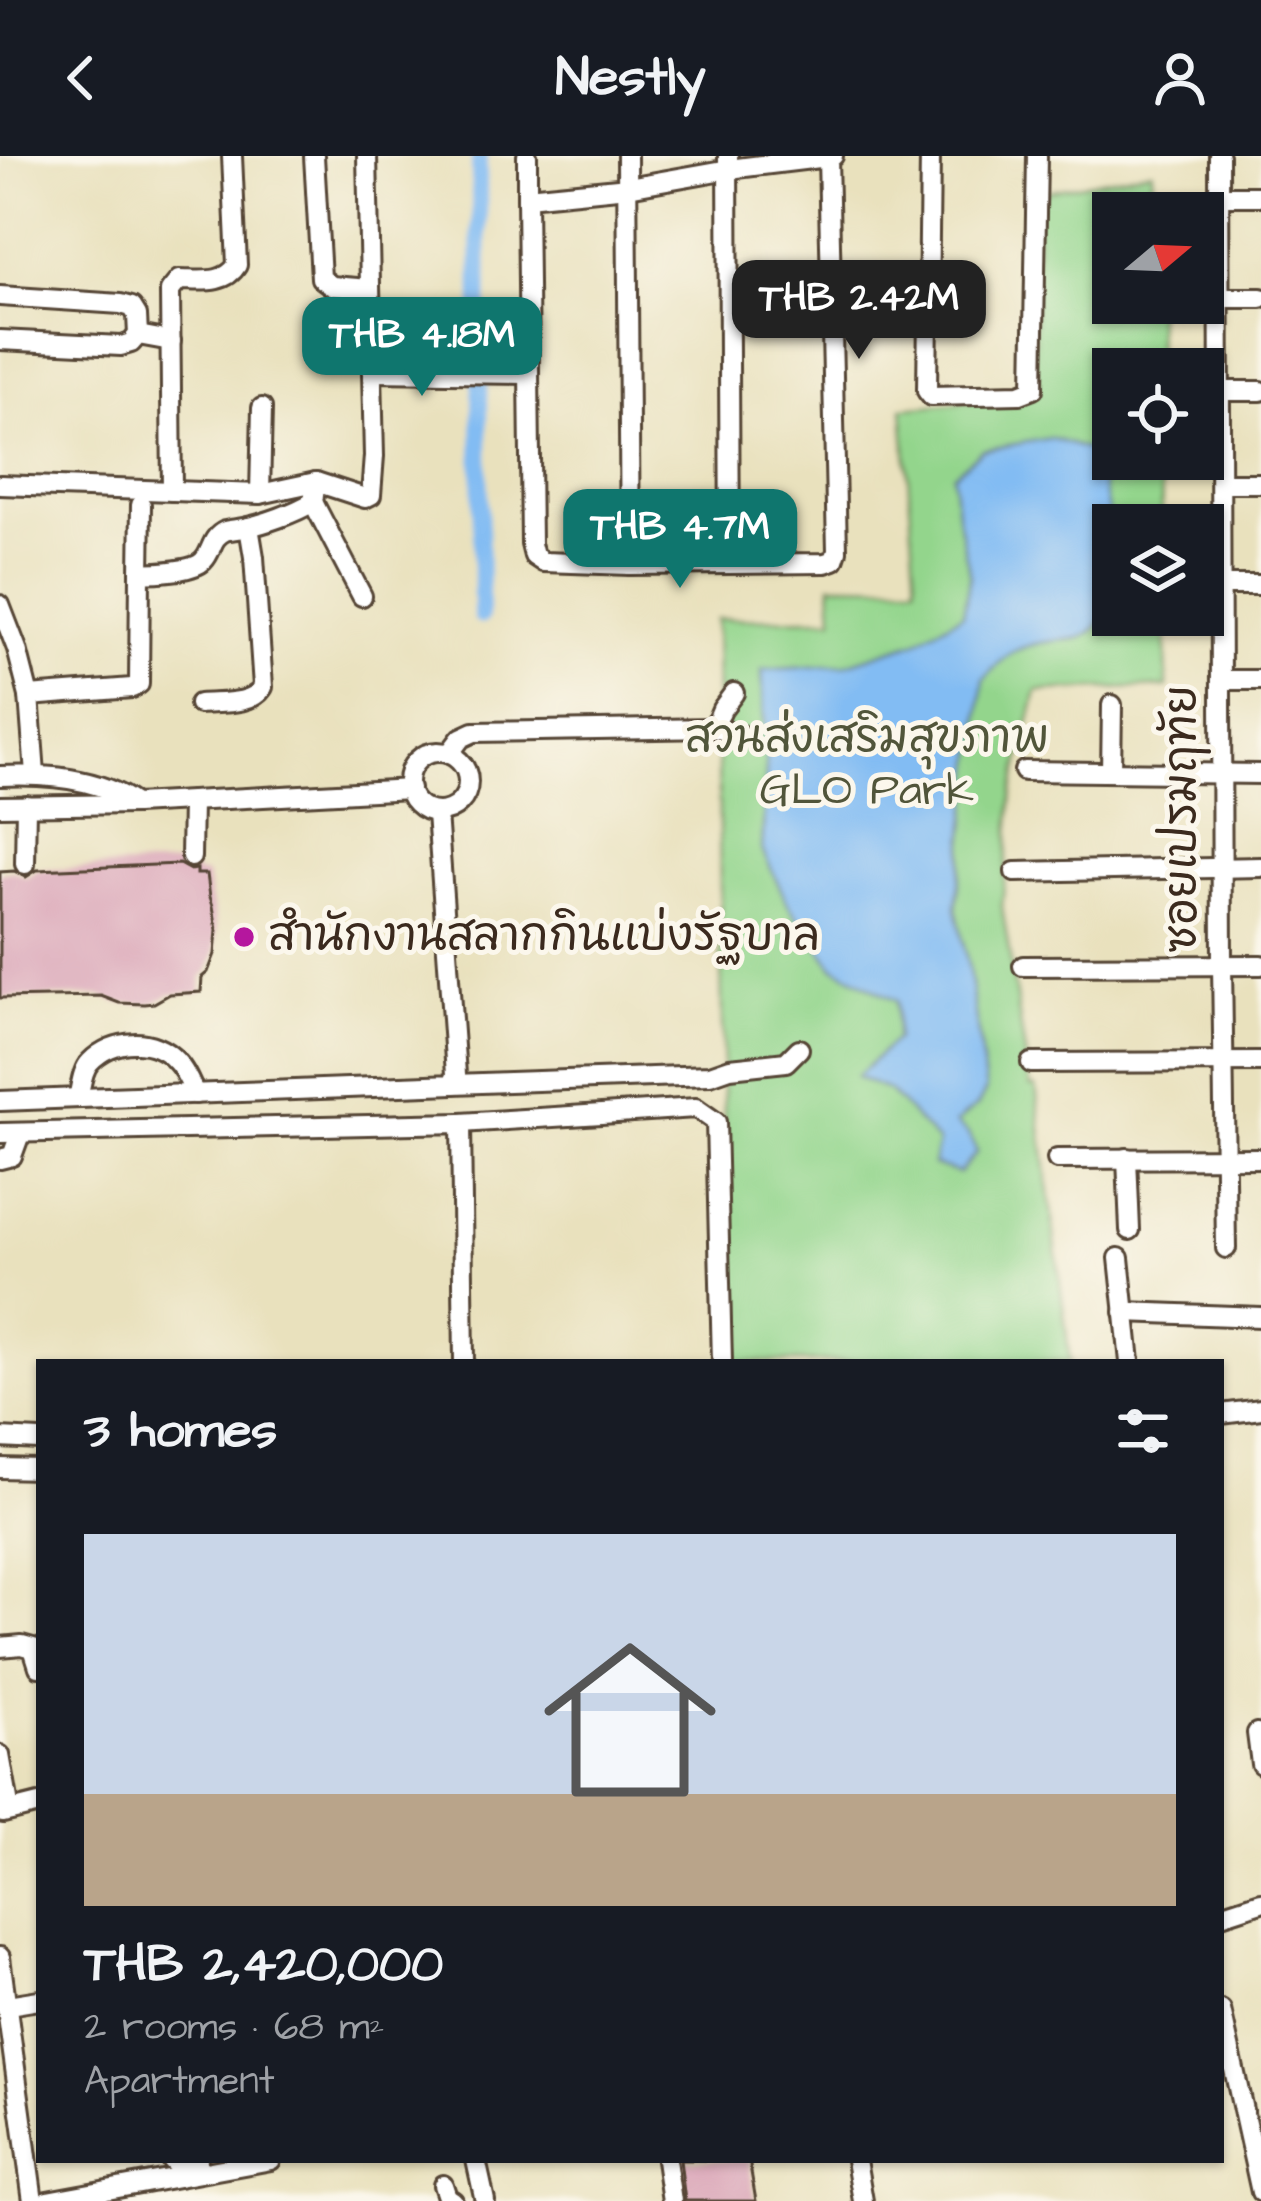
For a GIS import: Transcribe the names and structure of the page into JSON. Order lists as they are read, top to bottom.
{
  "streets": {
    "street": ["ซอยเปรมฤทัย"]
  },
  "parks": ["สวนส่งเสริมสุขภาพ GLO Park"],
  "places": ["สำนักงานสลากกินแบ่งรัฐบาล"],
  "north": "right",
  "page": {
    "header": "Nestly",
    "price": ["THB 2.42M", "THB 4.18M", "THB 4.7M"],
    "heading": "3 homes",
    "list": [
      {
        "name": "THB 2,420,000",
        "note": "2 rooms · 68 m² · Apartment"
      }
    ]
  }
}
